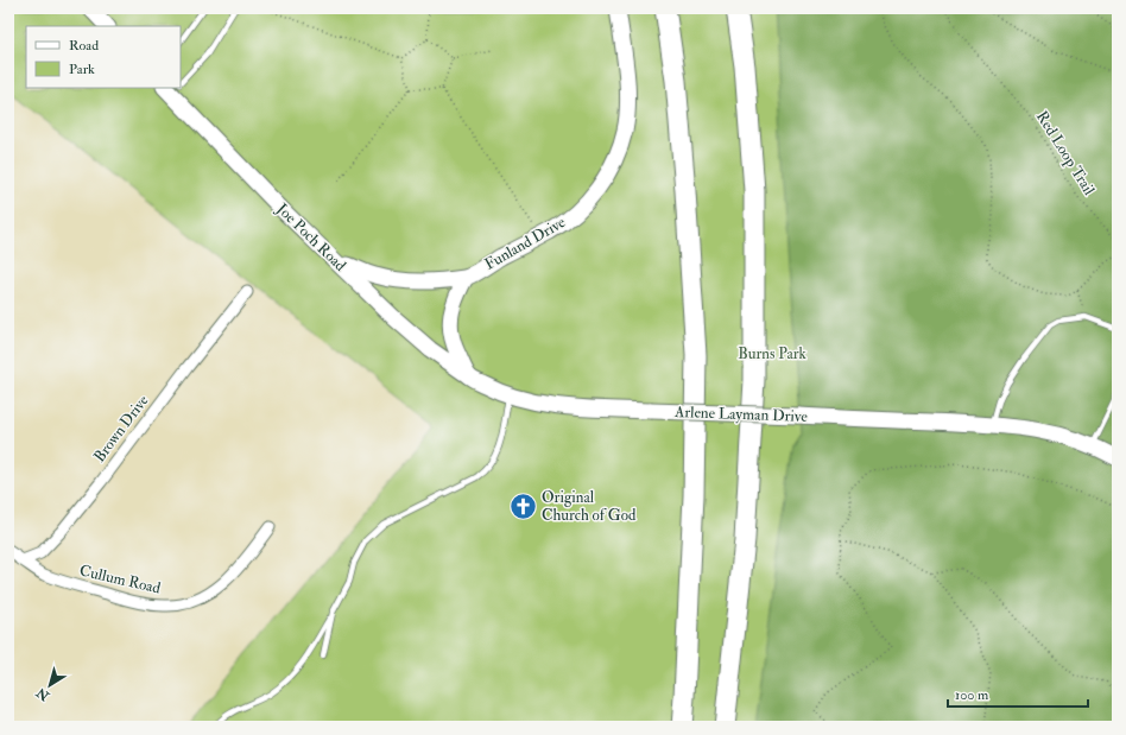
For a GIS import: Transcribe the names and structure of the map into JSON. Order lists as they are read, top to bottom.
{
  "streets": {
    "street": [
      "Joe Poch Road",
      "Funland Drive",
      "Arlene Layman Drive",
      "Brown Drive",
      "Cullum Road"
    ],
    "path": ["Red Loop Trail"]
  },
  "crossings": [
    ["Joe Poch Road", "Funland Drive"],
    ["Joe Poch Road", "Arlene Layman Drive"],
    ["Brown Drive", "Cullum Road"]
  ],
  "parks": ["Burns Park"],
  "places": {
    "church": ["Original Church of God"]
  },
  "legend": ["Road", "Park"],
  "scale_bar": "100 m",
  "north": "bottom left"
}
